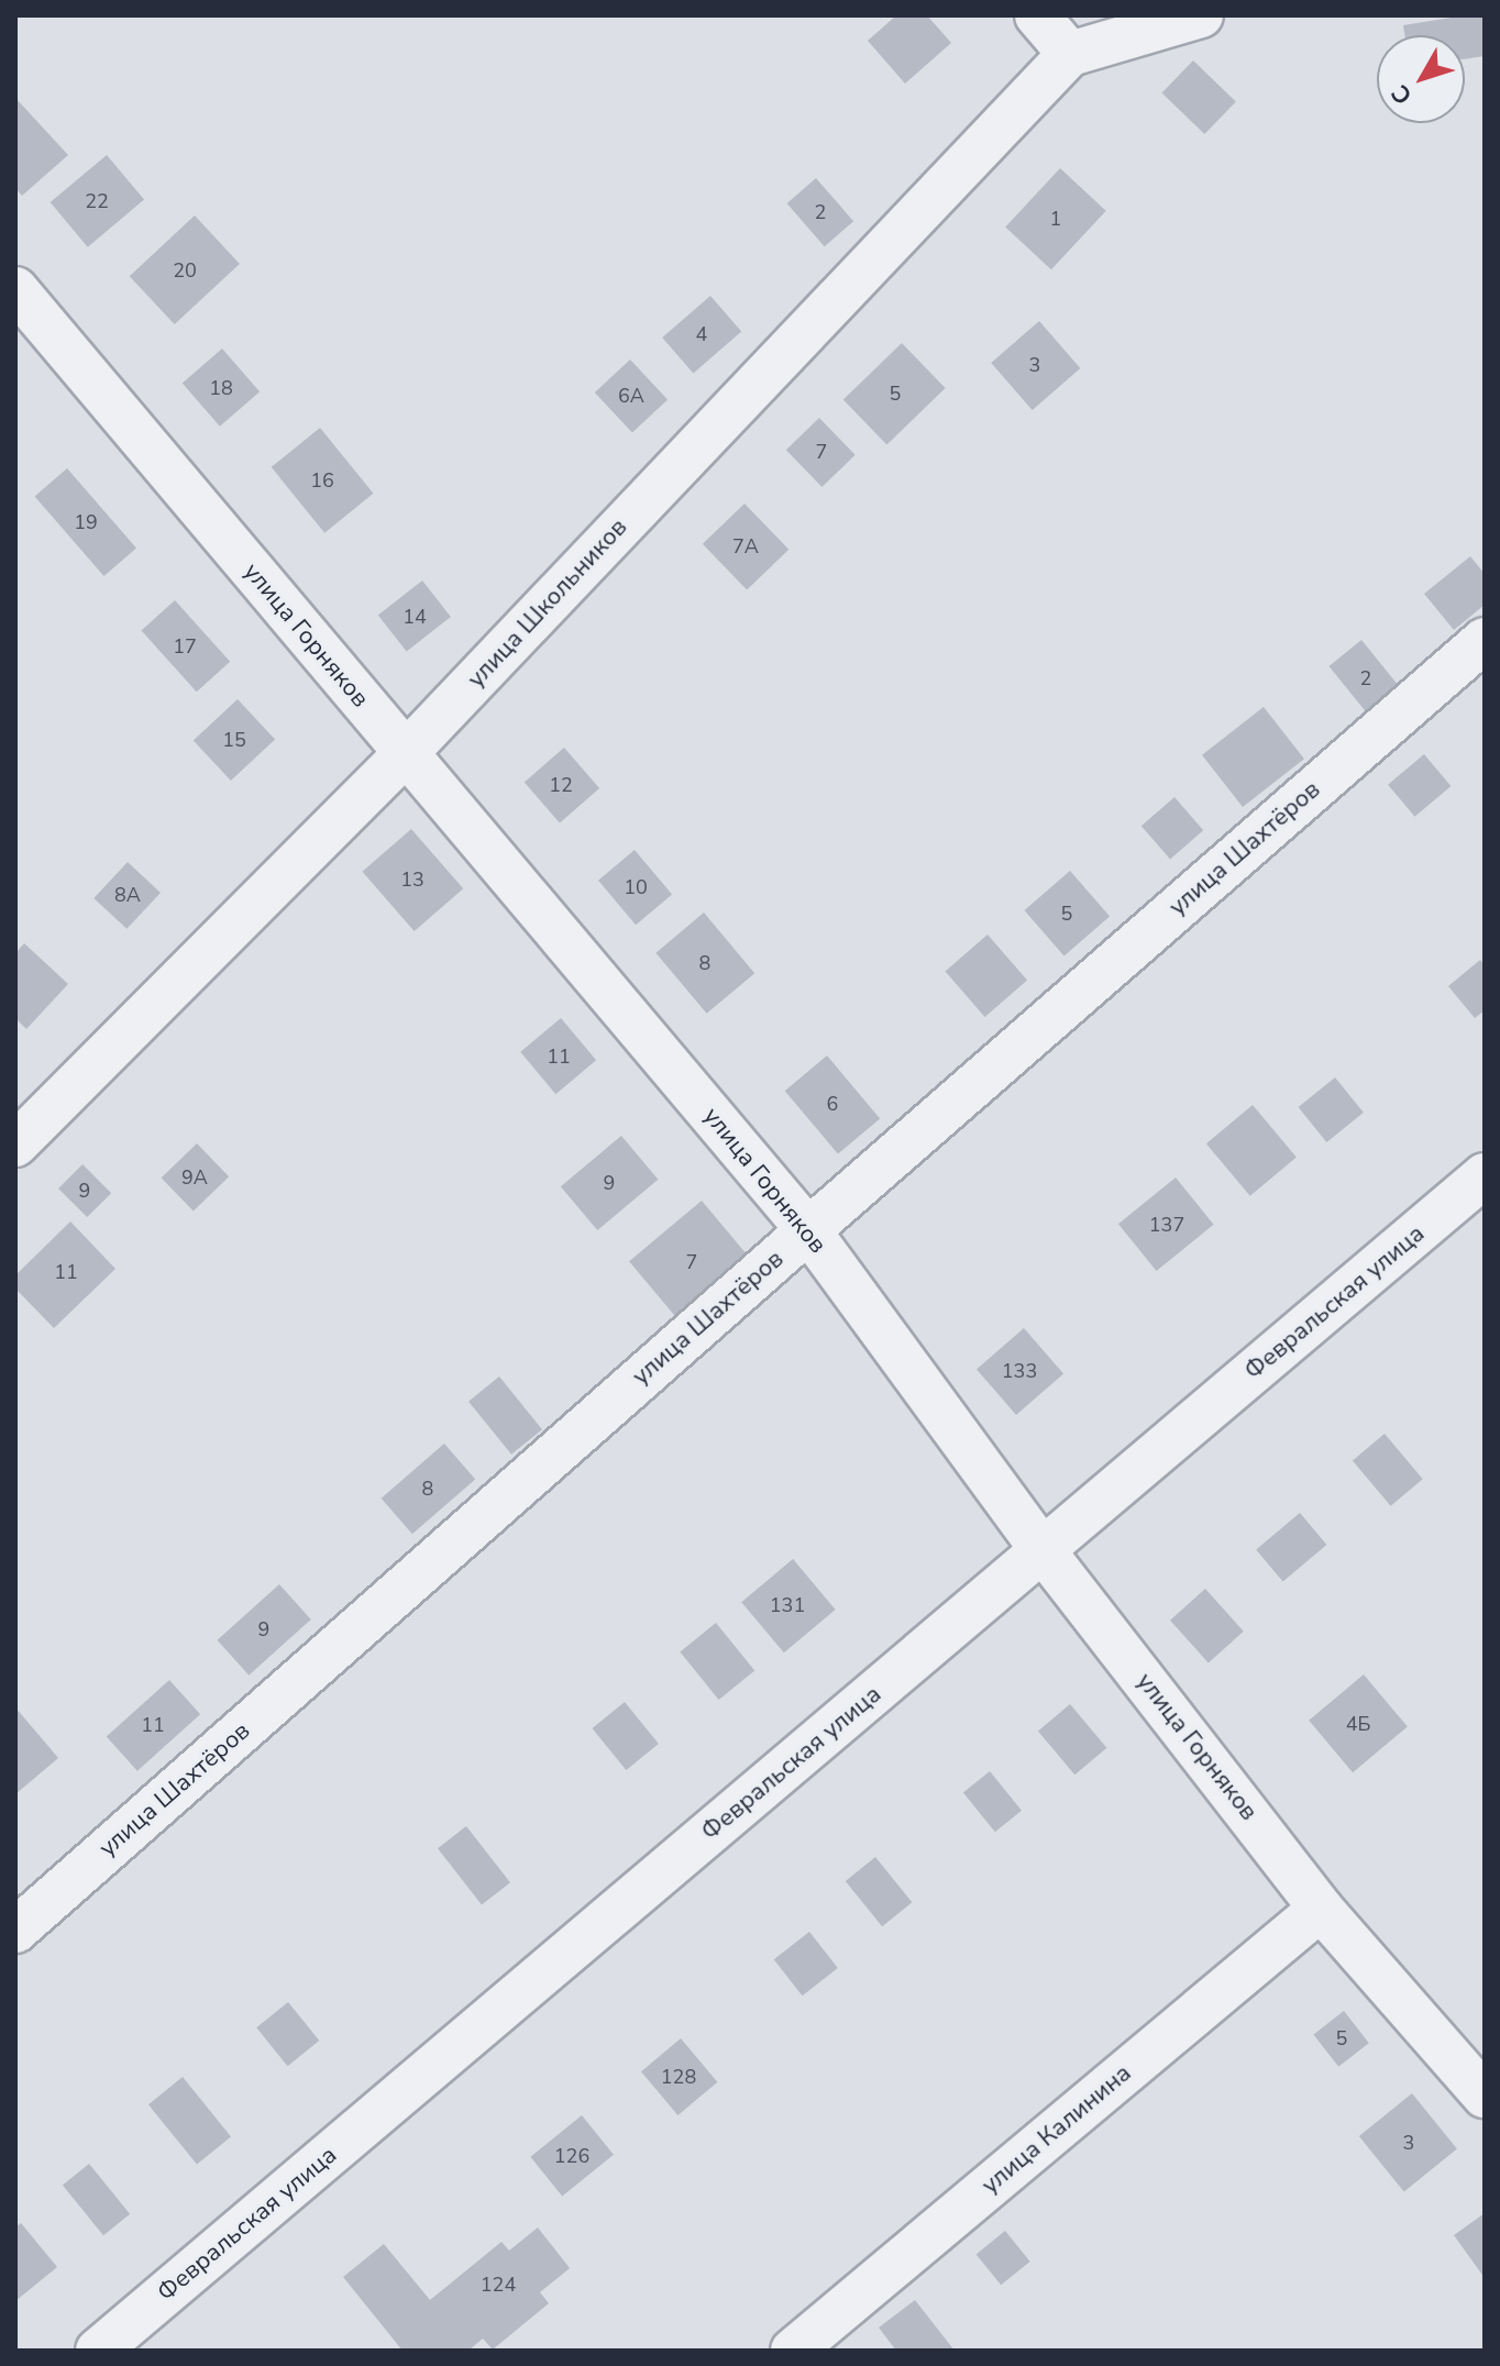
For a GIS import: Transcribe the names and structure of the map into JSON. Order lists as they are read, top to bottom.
{
  "streets": {
    "street": [
      "улица Школьников",
      "улица Горняков",
      "улица Шахтёров",
      "Февральская улица",
      "улица Калинина"
    ]
  },
  "crossings": [
    ["улица Школьников", "улица Горняков"],
    ["улица Горняков", "улица Шахтёров"],
    ["улица Горняков", "Февральская улица"],
    ["улица Горняков", "улица Калинина"]
  ],
  "house_numbers": [
    "22",
    "2",
    "1",
    "20",
    "4",
    "3",
    "18",
    "5",
    "6А",
    "7",
    "16",
    "19",
    "7А",
    "14",
    "17",
    "2",
    "15",
    "12",
    "13",
    "10",
    "8А",
    "5",
    "8",
    "11",
    "6",
    "9А",
    "9",
    "9",
    "137",
    "7",
    "11",
    "133",
    "8",
    "131",
    "9",
    "4Б",
    "11",
    "5",
    "128",
    "3",
    "126",
    "124"
  ],
  "north": "bottom left"
}
